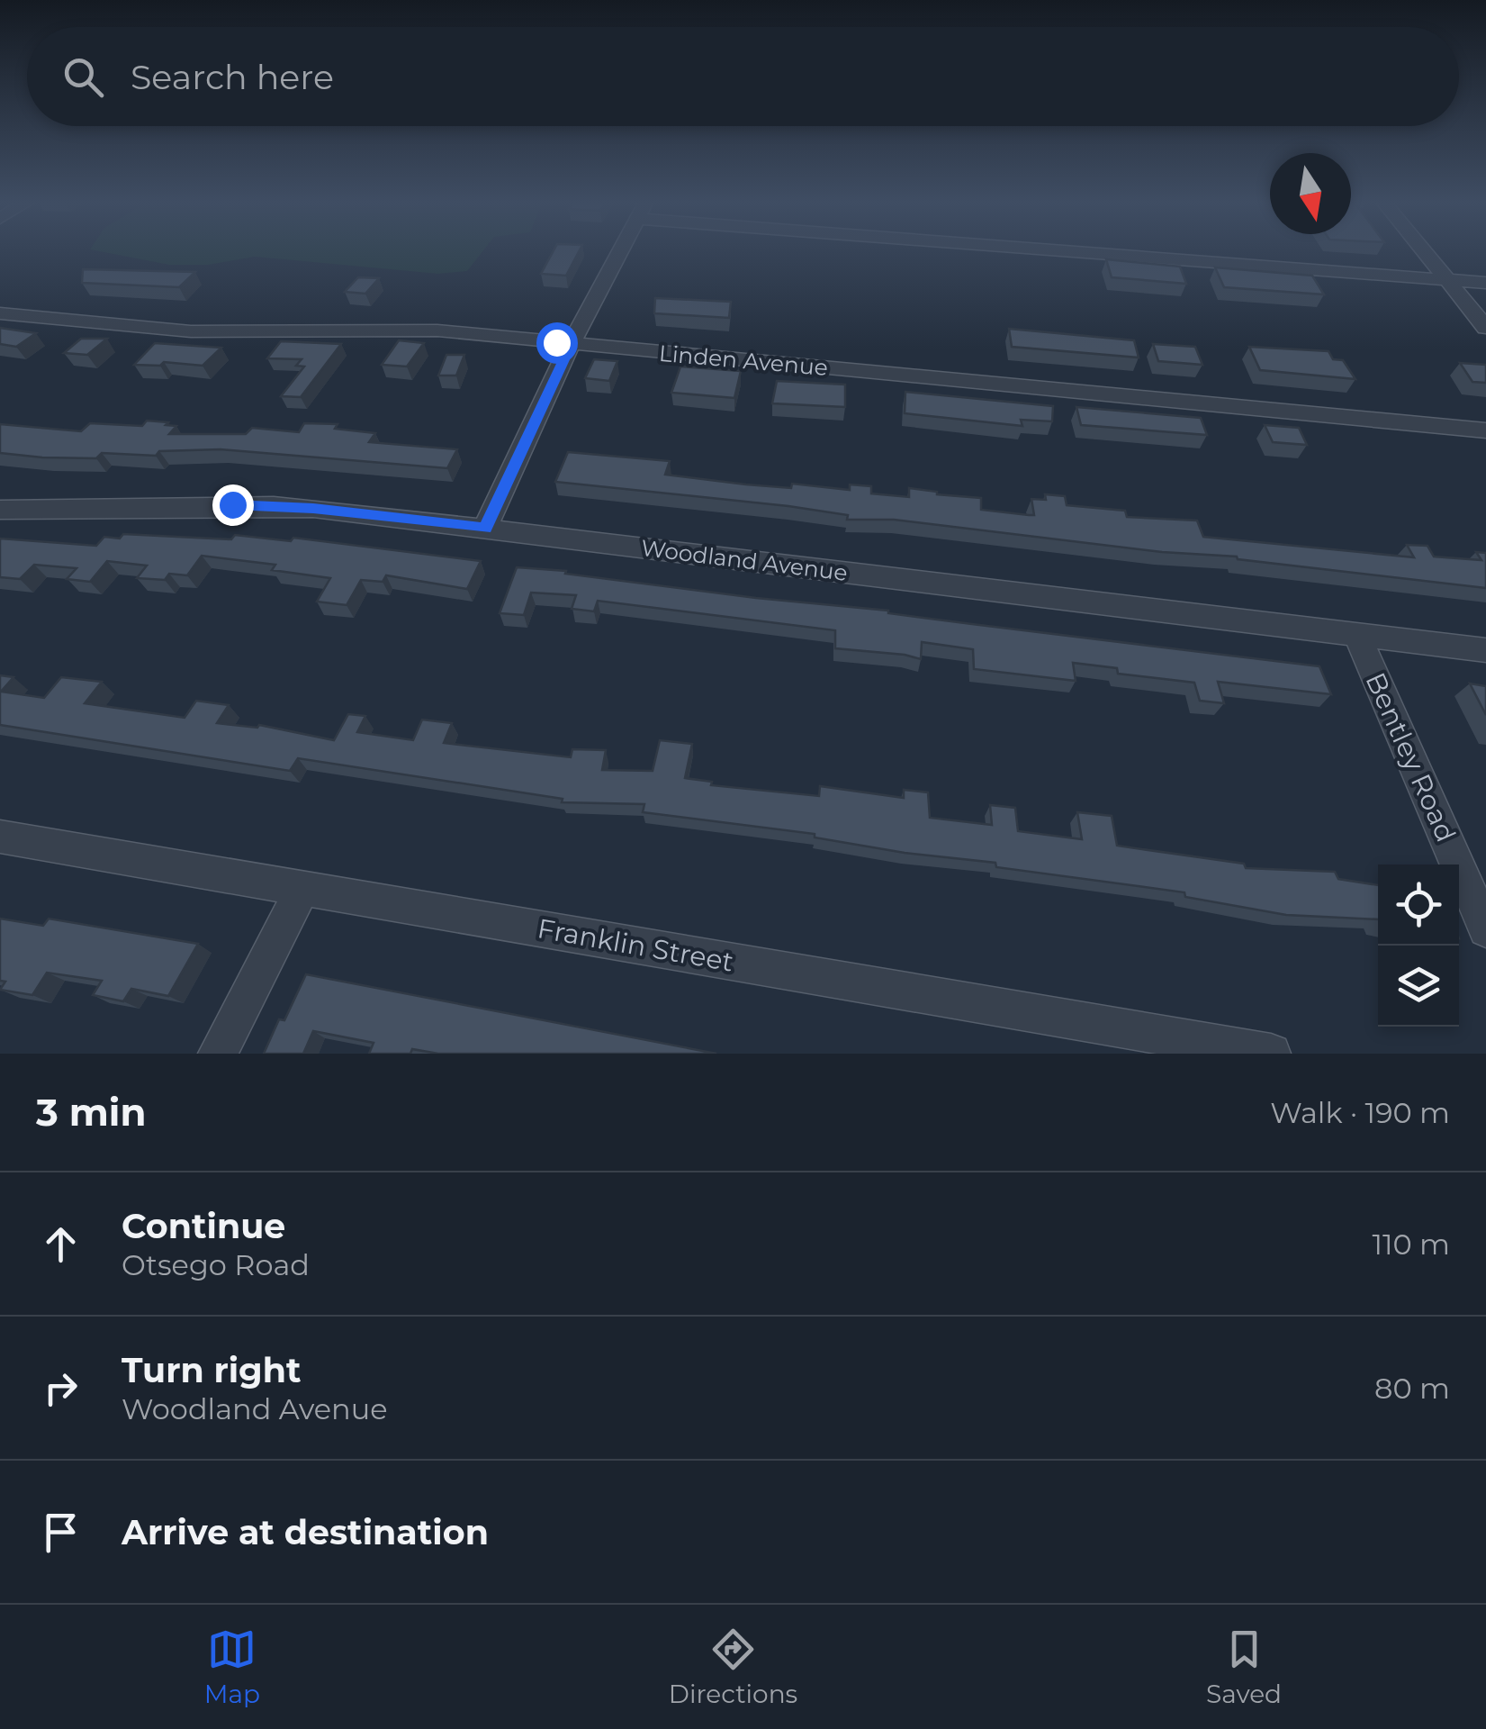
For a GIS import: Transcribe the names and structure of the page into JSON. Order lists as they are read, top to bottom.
{
  "streets": {
    "street": [
      "Linden Avenue",
      "Woodland Avenue",
      "Bentley Road",
      "Franklin Street"
    ]
  },
  "crossings": [
    ["Woodland Avenue", "Bentley Road"]
  ],
  "north": "bottom",
  "page": {
    "search": "Search here",
    "heading": ["3 min", "Walk · 190 m"],
    "list": [
      ["Continue", "Otsego Road", "110 m"],
      ["Turn right", "Woodland Avenue", "80 m"],
      "Arrive at destination"
    ],
    "nav": ["Map", "Directions", "Saved"]
  }
}
